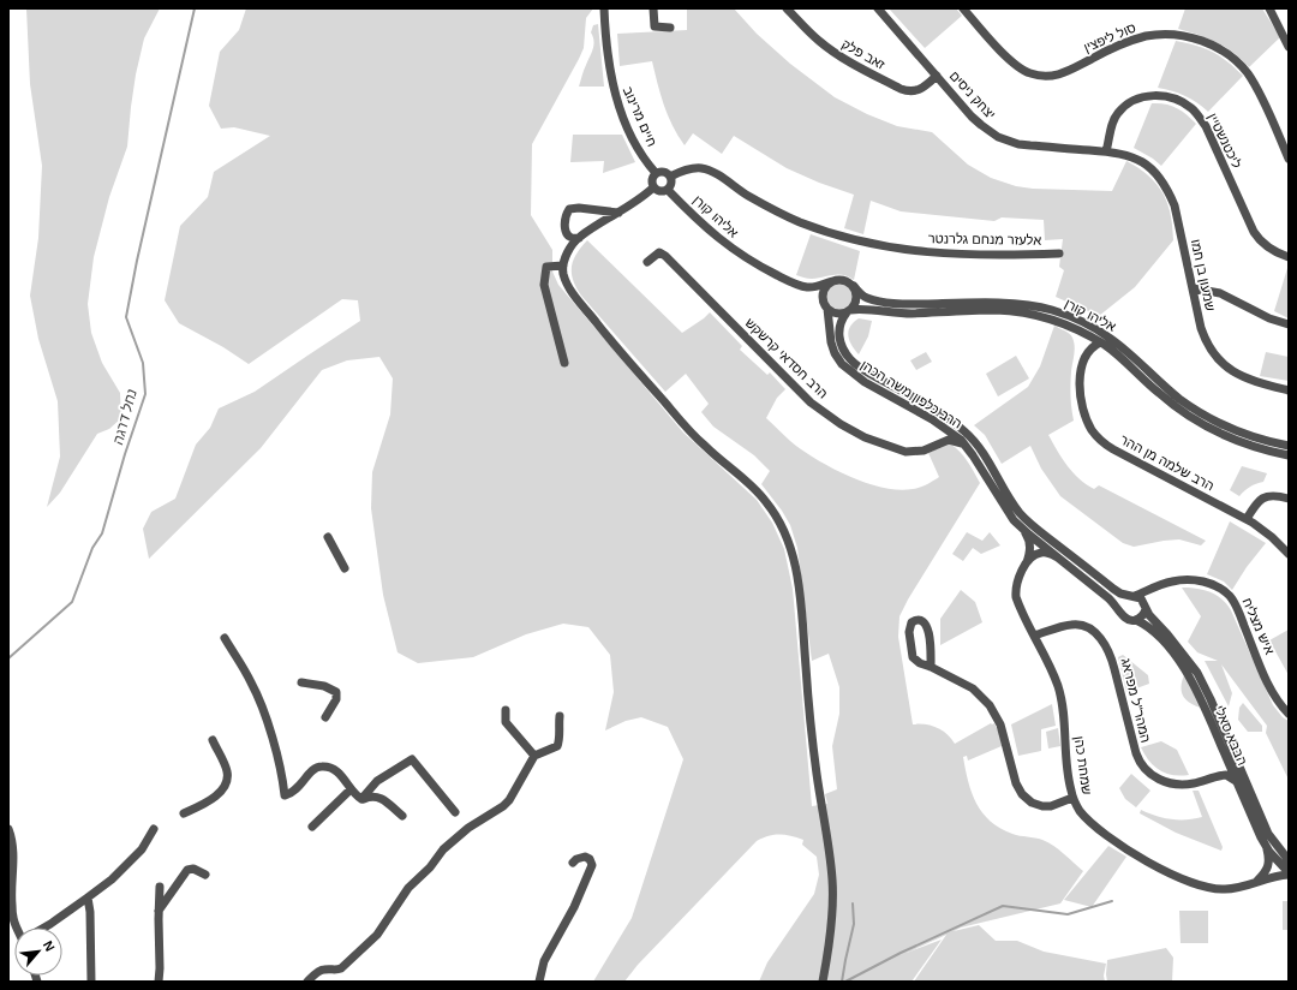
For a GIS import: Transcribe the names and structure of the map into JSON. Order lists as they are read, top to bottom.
{
  "streets": {
    "street": [
      "סול ליפצין",
      "זאב פלק",
      "יצחק ניסים",
      "חיים מרינוב",
      "ליכטנשטיין",
      "אליהו קורן",
      "אלעזר מנחם גלרנטר",
      "שמעון בן חמו",
      "הרב חסדאי קרשקש",
      "הרב כלפון משה הכהן",
      "הרב שלמה מן ההר",
      "איש מצליח",
      "המהר\"ל מפראג",
      "הבבא סאלי",
      "שמחת כהן"
    ]
  },
  "crossings": [
    ["זאב פלק", "יצחק ניסים"],
    ["יצחק ניסים", "ליכטנשטיין"],
    ["יצחק ניסים", "שמעון בן חמו"],
    ["חיים מרינוב", "אליהו קורן"],
    ["חיים מרינוב", "אלעזר מנחם גלרנטר"],
    ["ליכטנשטיין", "שמעון בן חמו"],
    ["אליהו קורן", "אלעזר מנחם גלרנטר"],
    ["אליהו קורן", "הרב כלפון משה הכהן"],
    ["אליהו קורן", "הרב שלמה מן ההר"],
    ["הרב חסדאי קרשקש", "הרב כלפון משה הכהן"],
    ["הרב כלפון משה הכהן", "איש מצליח"],
    ["הרב כלפון משה הכהן", "הבבא סאלי"],
    ["הרב כלפון משה הכהן", "שמחת כהן"],
    ["איש מצליח", "הבבא סאלי"],
    ["המהר\"ל מפראג", "הבבא סאלי"],
    ["המהר\"ל מפראג", "שמחת כהן"],
    ["הבבא סאלי", "שמחת כהן"]
  ],
  "water": ["נחל דרגה"],
  "north": "top right"
}
